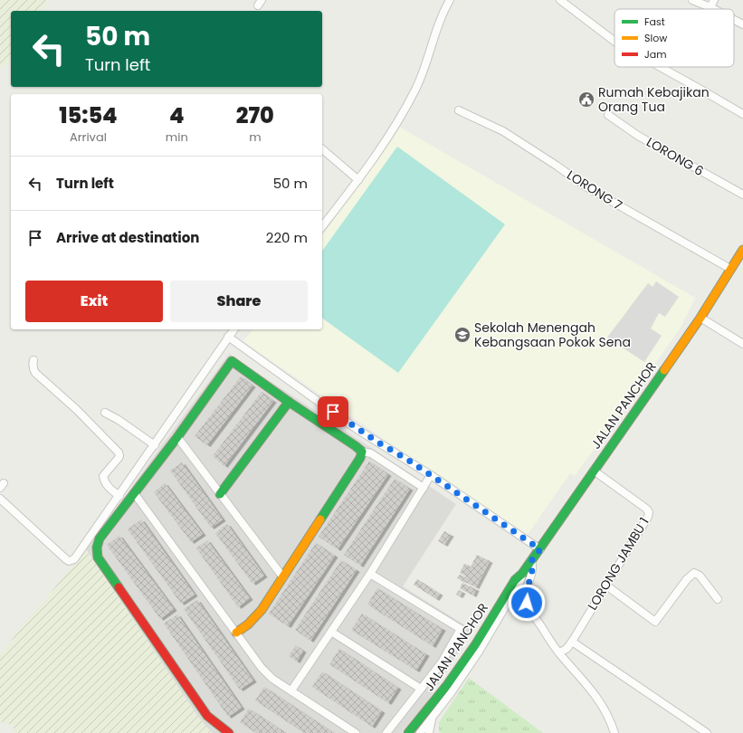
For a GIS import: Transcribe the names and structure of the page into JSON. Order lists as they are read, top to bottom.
{
  "streets": {
    "street": [
      "LORONG 6",
      "LORONG 7",
      "JALAN PANCHOR",
      "LORONG JAMBU 1"
    ]
  },
  "crossings": [
    ["LORONG 7", "JALAN PANCHOR"],
    ["JALAN PANCHOR", "LORONG JAMBU 1"]
  ],
  "places": {
    "public building": ["Rumah Kebajikan Orang Tua"],
    "school or university": ["Sekolah Menengah Kebangsaan Pokok Sena"]
  },
  "legend": ["Fast", "Slow", "Jam"],
  "page": {
    "turn": ["50 m", "Turn left"],
    "eta": [
      "15:54",
      "Arrival",
      "4",
      "min",
      "270",
      "m"
    ],
    "list": [
      {
        "name": "Turn left",
        "value": "50 m"
      },
      {
        "name": "Arrive at destination",
        "value": "220 m"
      }
    ],
    "buttons": ["Exit", "Share"]
  }
}
